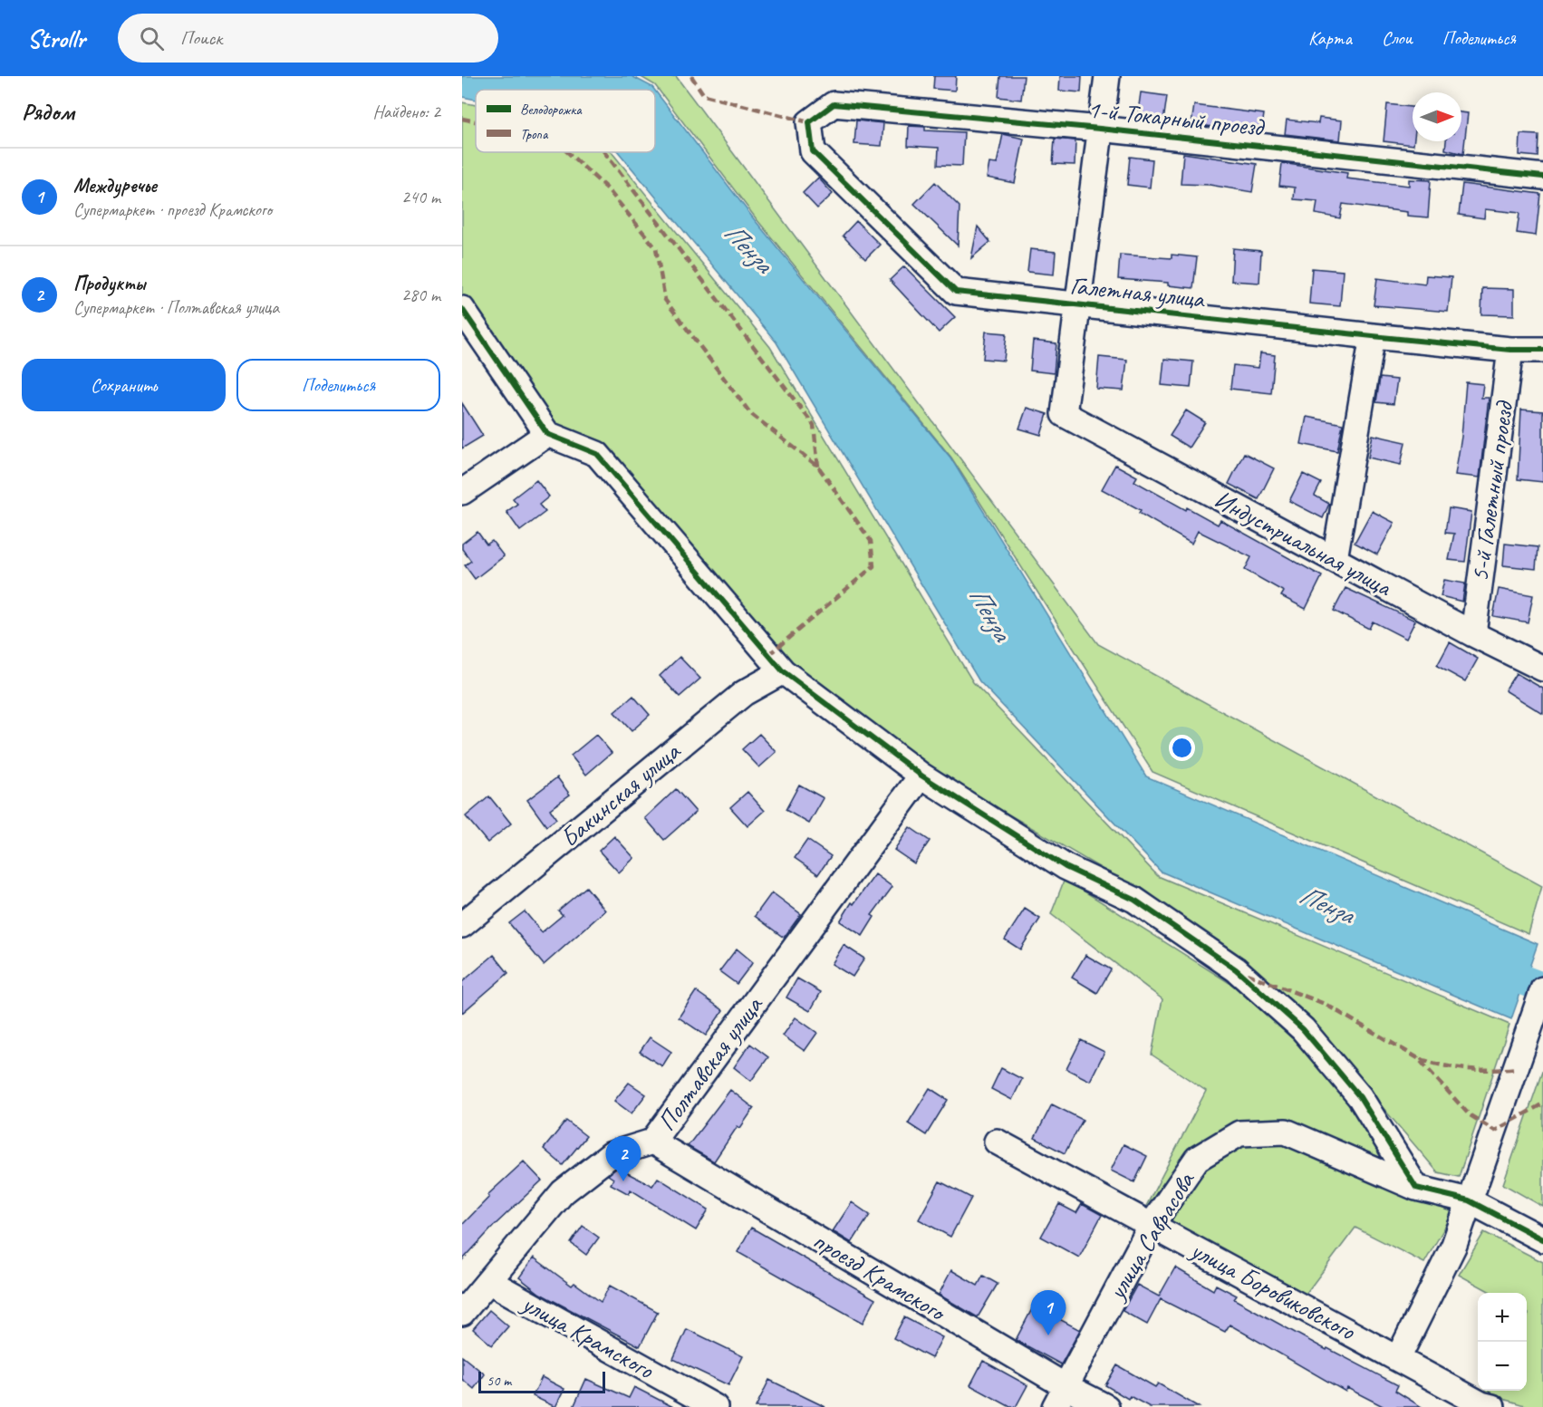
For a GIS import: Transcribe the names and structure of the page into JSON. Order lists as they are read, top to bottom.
{
  "streets": {
    "street": [
      "1-й Токарный проезд",
      "Галетная улица",
      "5-й Галетный проезд",
      "Индустриальная улица",
      "Бакинская улица",
      "Полтавская улица",
      "улица Саврасова",
      "проезд Крамского",
      "улица Боровиковского",
      "улица Крамского"
    ]
  },
  "crossings": [
    ["1-й Токарный проезд", "Галетная улица"],
    ["Галетная улица", "5-й Галетный проезд"],
    ["Галетная улица", "Индустриальная улица"],
    ["5-й Галетный проезд", "Индустриальная улица"],
    ["Полтавская улица", "проезд Крамского"],
    ["Полтавская улица", "улица Крамского"],
    ["улица Саврасова", "проезд Крамского"],
    ["улица Саврасова", "улица Боровиковского"]
  ],
  "water": ["Пенза"],
  "legend": ["Велодорожка", "Тропа"],
  "scale_bar": "50 m",
  "north": "right",
  "page": {
    "header": "Strollr",
    "search": "Поиск",
    "nav": ["Карта", "Слои", "Поделиться"],
    "heading": ["Рядом", "Найдено: 2"],
    "list": [
      {
        "mark": "1",
        "name": "Междуречье",
        "note": "Супермаркет · проезд Крамского",
        "value": "240 m"
      },
      {
        "mark": "2",
        "name": "Продукты",
        "note": "Супермаркет · Полтавская улица",
        "value": "280 m"
      }
    ],
    "buttons": ["Сохранить", "Поделиться"],
    "pins": ["2", "1"],
    "map_buttons": ["+", "−"],
    "scale": "50 m"
  }
}
